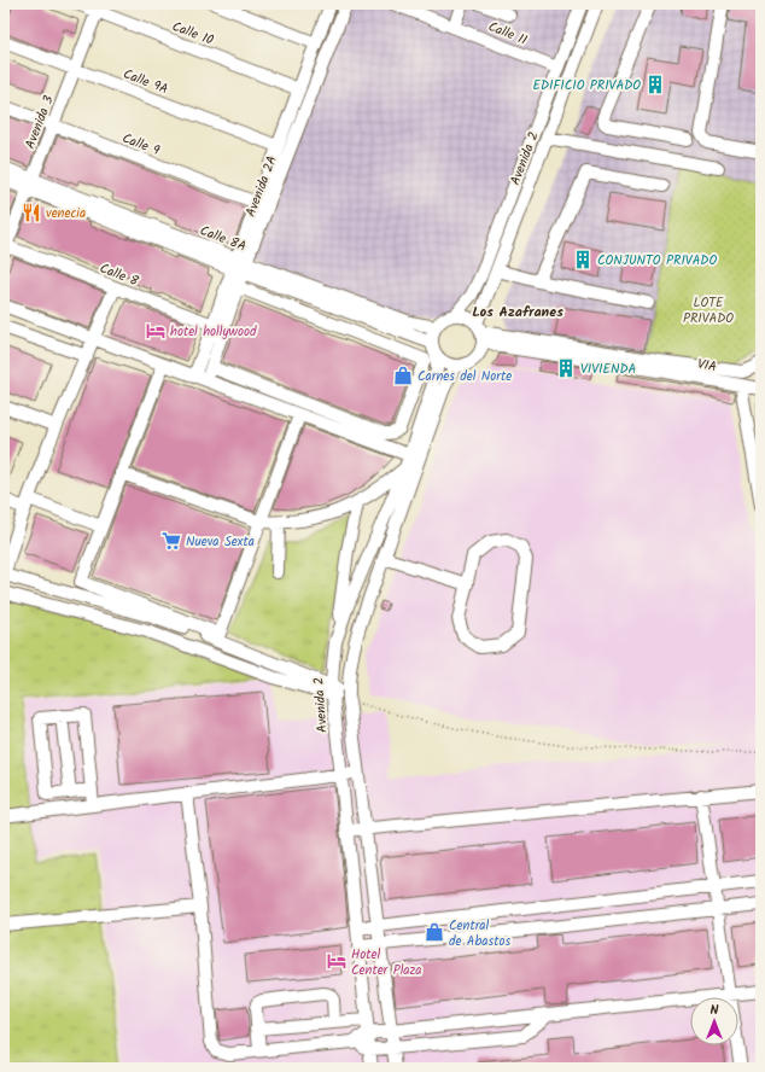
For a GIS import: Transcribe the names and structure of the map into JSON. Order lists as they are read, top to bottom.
{
  "streets": {
    "street": [
      "Calle 10",
      "Calle 11",
      "Calle 9A",
      "Avenida 3",
      "Calle 9",
      "Avenida 2",
      "Avenida 2A",
      "Calle 8A",
      "Calle 8",
      "VIA"
    ]
  },
  "crossings": [
    ["Calle 10", "Avenida 3"],
    ["Calle 10", "Avenida 2A"],
    ["Calle 11", "Avenida 2"],
    ["Calle 9A", "Avenida 3"],
    ["Calle 9A", "Avenida 2A"],
    ["Avenida 3", "Calle 9"],
    ["Avenida 3", "Calle 8A"],
    ["Avenida 3", "Calle 8"],
    ["Calle 9", "Avenida 2A"],
    ["Avenida 2", "Calle 8A"],
    ["Avenida 2A", "Calle 8A"],
    ["Avenida 2A", "Calle 8"]
  ],
  "districts": ["Los Azafranes"],
  "parks": ["LOTE PRIVADO"],
  "places": {
    "building": ["EDIFICIO PRIVADO", "CONJUNTO PRIVADO", "VIVIENDA"],
    "restaurant": ["venecia"],
    "hotel": ["hotel hollywood", "Hotel Center Plaza"],
    "shop": ["Carnes del Norte", "Central de Abastos"],
    "supermarket": ["Nueva Sexta"]
  },
  "north": "top"
}
